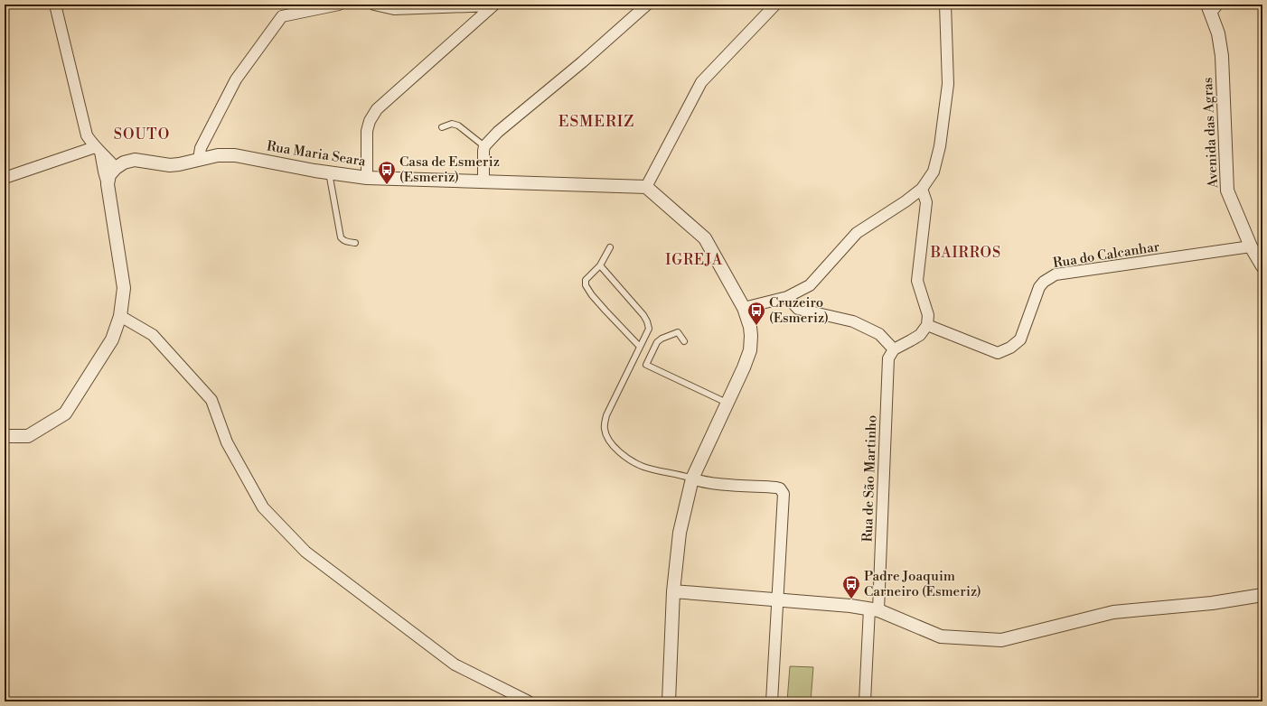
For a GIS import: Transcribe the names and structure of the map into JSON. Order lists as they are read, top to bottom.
{
  "streets": {
    "street": [
      "Avenida das Agras",
      "Rua Maria Seara",
      "Rua do Calcanhar",
      "Rua de São Martinho"
    ]
  },
  "crossings": [
    ["Avenida das Agras", "Rua do Calcanhar"]
  ],
  "districts": [
    "ESMERIZ",
    "SOUTO",
    "BAIRROS",
    "IGREJA"
  ],
  "places": {
    "bus stop": ["Casa de Esmeriz (Esmeriz)", "Cruzeiro (Esmeriz)", "Padre Joaquim Carneiro (Esmeriz)"]
  }
}
